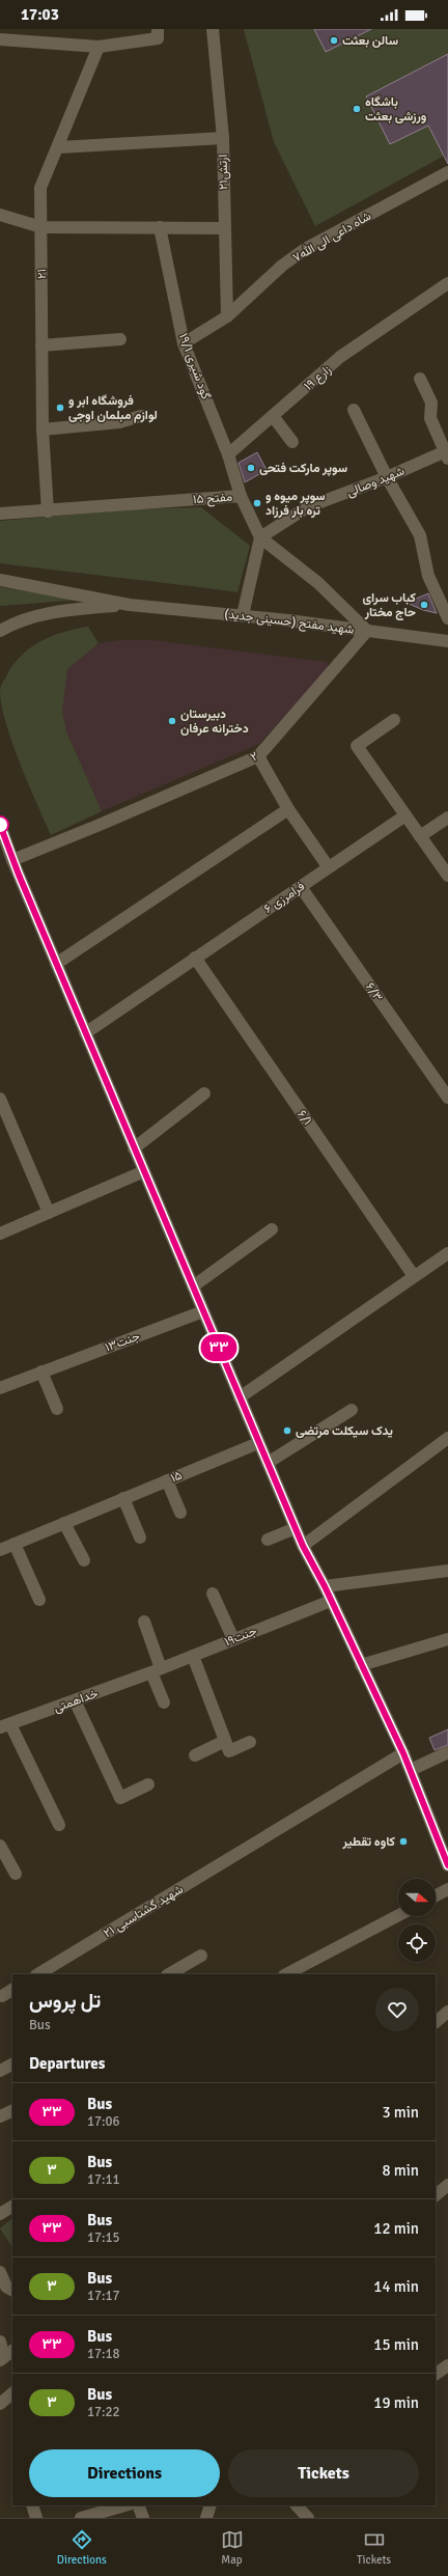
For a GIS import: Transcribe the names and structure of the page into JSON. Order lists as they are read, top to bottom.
{
  "streets": {
    "street": [
      "ارتش۲۱",
      "شاه داعی الی الله۷",
      "۲۱",
      "۱۹/۱ گود شیری",
      "۱۹ زارع",
      "شهید وصالی",
      "مفتح ۱۵",
      "شهید مفتح (حسینی جدید)",
      "۲",
      "فرامرزی ۶",
      "۶/۳",
      "۶/۱",
      "جنت۱۳",
      "۱۵",
      "جنت۱۹",
      "خداهمتی",
      "شهید گشتاسبی ۲۱"
    ]
  },
  "crossings": [
    ["ارتش۲۱", "شاه داعی الی الله۷"],
    ["شاه داعی الی الله۷", "۱۹/۱ گود شیری"],
    ["۲۱", "مفتح ۱۵"],
    ["۱۹/۱ گود شیری", "۱۹ زارع"],
    ["شهید وصالی", "مفتح ۱۵"],
    ["مفتح ۱۵", "شهید مفتح (حسینی جدید)"],
    ["مفتح ۱۵", "۲"],
    ["شهید مفتح (حسینی جدید)", "۲"],
    ["فرامرزی ۶", "۶/۳"],
    ["فرامرزی ۶", "۶/۱"],
    ["جنت۱۹", "خداهمتی"]
  ],
  "places": [
    "سالن بعثت",
    "باشگاه ورزشی بعثت",
    "فروشگاه ابر و لوازم مبلمان اوجی",
    "سوپر مارکت فتحی",
    "سوپر میوه و تره بار فرزاد",
    "کباب سرای حاج مختار",
    "دبیرستان دخترانه عرفان",
    "یدک سیکلت مرتضی",
    "کاوه تقطیر"
  ],
  "lines": ["bus line ۳۳"],
  "north": "right",
  "page": {
    "status": "17:03",
    "on_map": "۳۳",
    "heading": [
      ["تل پروس", "Bus"],
      "Departures"
    ],
    "list": [
      {
        "mark": "۳۳",
        "name": "Bus",
        "note": "17:06",
        "value": "3 min"
      },
      {
        "mark": "۳",
        "name": "Bus",
        "note": "17:11",
        "value": "8 min"
      },
      {
        "mark": "۳۳",
        "name": "Bus",
        "note": "17:15",
        "value": "12 min"
      },
      {
        "mark": "۳",
        "name": "Bus",
        "note": "17:17",
        "value": "14 min"
      },
      {
        "mark": "۳۳",
        "name": "Bus",
        "note": "17:18",
        "value": "15 min"
      },
      {
        "mark": "۳",
        "name": "Bus",
        "note": "17:22",
        "value": "19 min"
      }
    ],
    "buttons": ["Directions", "Tickets"],
    "tabs": ["Directions", "Map", "Tickets"]
  }
}
